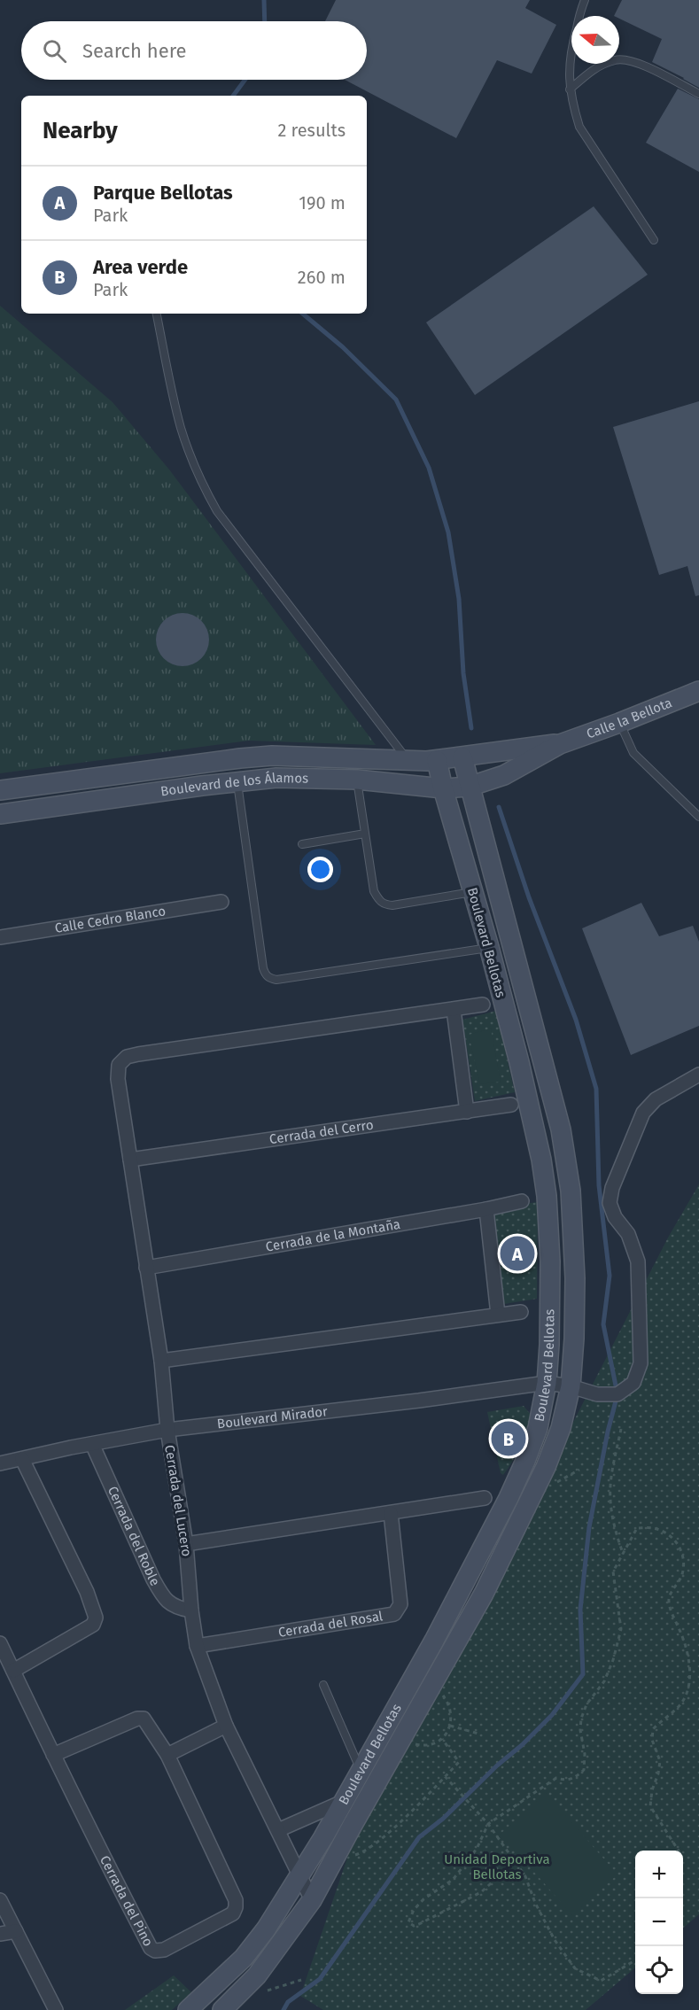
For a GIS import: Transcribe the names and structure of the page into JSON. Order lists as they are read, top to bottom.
{
  "streets": {
    "street": [
      "Calle la Bellota",
      "Boulevard de los Álamos",
      "Calle Cedro Blanco",
      "Boulevard Bellotas",
      "Cerrada del Cerro",
      "Cerrada de la Montaña",
      "Boulevard Mirador",
      "Cerrada del Lucero",
      "Cerrada del Roble",
      "Cerrada del Rosal",
      "Cerrada del Pino"
    ]
  },
  "crossings": [
    ["Calle la Bellota", "Boulevard de los Álamos"],
    ["Calle la Bellota", "Boulevard Bellotas"],
    ["Boulevard de los Álamos", "Boulevard Bellotas"],
    ["Boulevard Bellotas", "Cerrada del Cerro"],
    ["Boulevard Bellotas", "Boulevard Mirador"],
    ["Boulevard Bellotas", "Cerrada del Lucero"],
    ["Cerrada del Cerro", "Cerrada del Lucero"],
    ["Cerrada de la Montaña", "Cerrada del Lucero"],
    ["Boulevard Mirador", "Cerrada del Lucero"],
    ["Boulevard Mirador", "Cerrada del Roble"],
    ["Cerrada del Lucero", "Cerrada del Roble"],
    ["Cerrada del Lucero", "Cerrada del Rosal"]
  ],
  "parks": ["Unidad Deportiva Bellotas"],
  "north": "left",
  "page": {
    "search": "Search here",
    "heading": ["Nearby", "2 results"],
    "list": [
      {
        "mark": "A",
        "name": "Parque Bellotas",
        "note": "Park",
        "value": "190 m"
      },
      {
        "mark": "B",
        "name": "Area verde",
        "note": "Park",
        "value": "260 m"
      }
    ],
    "pins": ["A", "B"],
    "map_buttons": ["+", "−"]
  }
}
